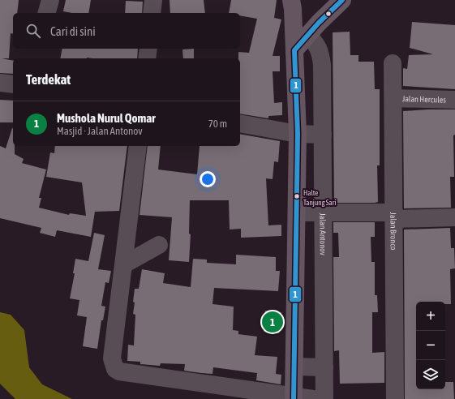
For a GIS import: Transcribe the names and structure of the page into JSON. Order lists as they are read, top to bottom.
{
  "streets": {
    "street": ["Jalan Hercules", "Jalan Bronco", "Jalan Antonov"]
  },
  "crossings": [
    ["Jalan Hercules", "Jalan Bronco"]
  ],
  "places": ["Halte Tanjung Sari"],
  "lines": ["transit line 1"],
  "page": {
    "search": "Cari di sini",
    "heading": "Terdekat",
    "list": [
      {
        "mark": "1",
        "name": "Mushola Nurul Qomar",
        "note": "Masjid · Jalan Antonov",
        "value": "70 m"
      }
    ],
    "map_buttons": ["+", "−"],
    "pins": "1"
  }
}
